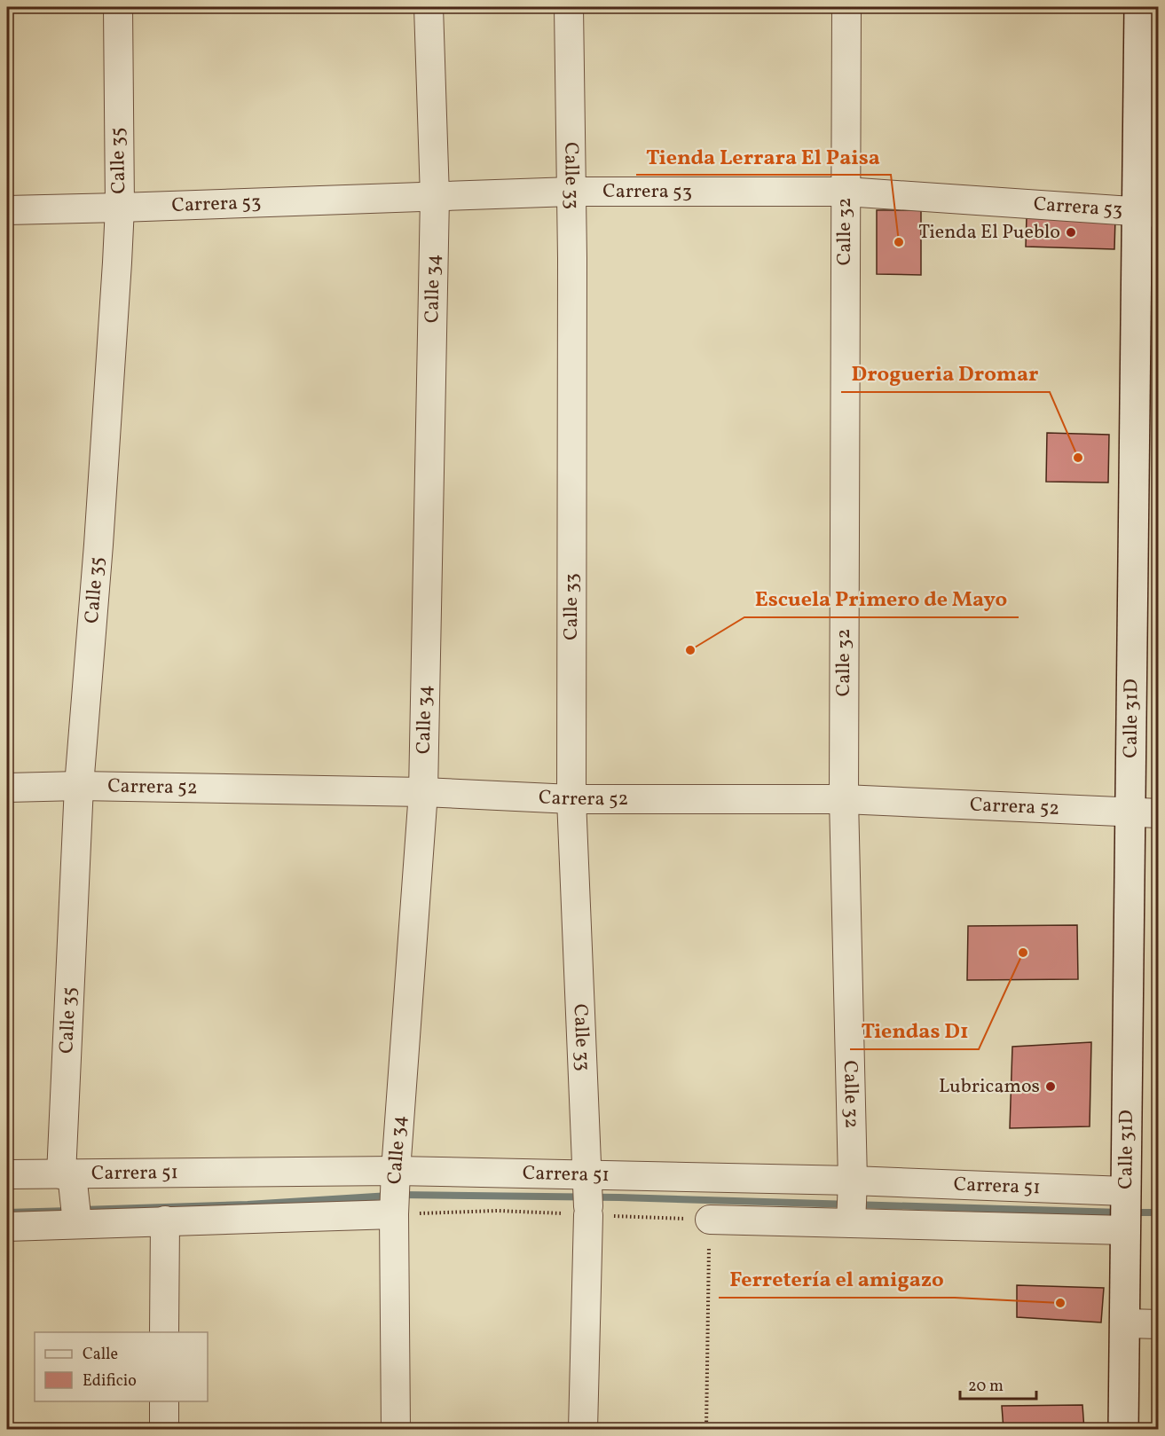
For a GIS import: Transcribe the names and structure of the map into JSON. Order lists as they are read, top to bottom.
{
  "streets": {
    "street": [
      "Calle 35",
      "Calle 33",
      "Carrera 53",
      "Calle 32",
      "Calle 34",
      "Calle 31D",
      "Carrera 52",
      "Carrera 51"
    ]
  },
  "crossings": [
    ["Calle 35", "Carrera 53"],
    ["Calle 35", "Carrera 52"],
    ["Calle 35", "Carrera 51"],
    ["Calle 33", "Carrera 53"],
    ["Calle 33", "Carrera 52"],
    ["Calle 33", "Carrera 51"],
    ["Carrera 53", "Calle 32"],
    ["Carrera 53", "Calle 34"],
    ["Carrera 53", "Calle 31D"],
    ["Calle 32", "Carrera 52"],
    ["Calle 32", "Carrera 51"],
    ["Calle 34", "Carrera 52"],
    ["Calle 34", "Carrera 51"],
    ["Calle 31D", "Carrera 52"],
    ["Calle 31D", "Carrera 51"]
  ],
  "places": [
    "Tienda El Pueblo",
    "Tienda Lerrara El Paisa",
    "Drogueria Dromar",
    "Escuela Primero de Mayo",
    "Tiendas D1",
    "Lubricamos",
    "Ferretería el amigazo"
  ],
  "legend": ["Calle", "Edificio"],
  "scale_bar": "20 m"
}
